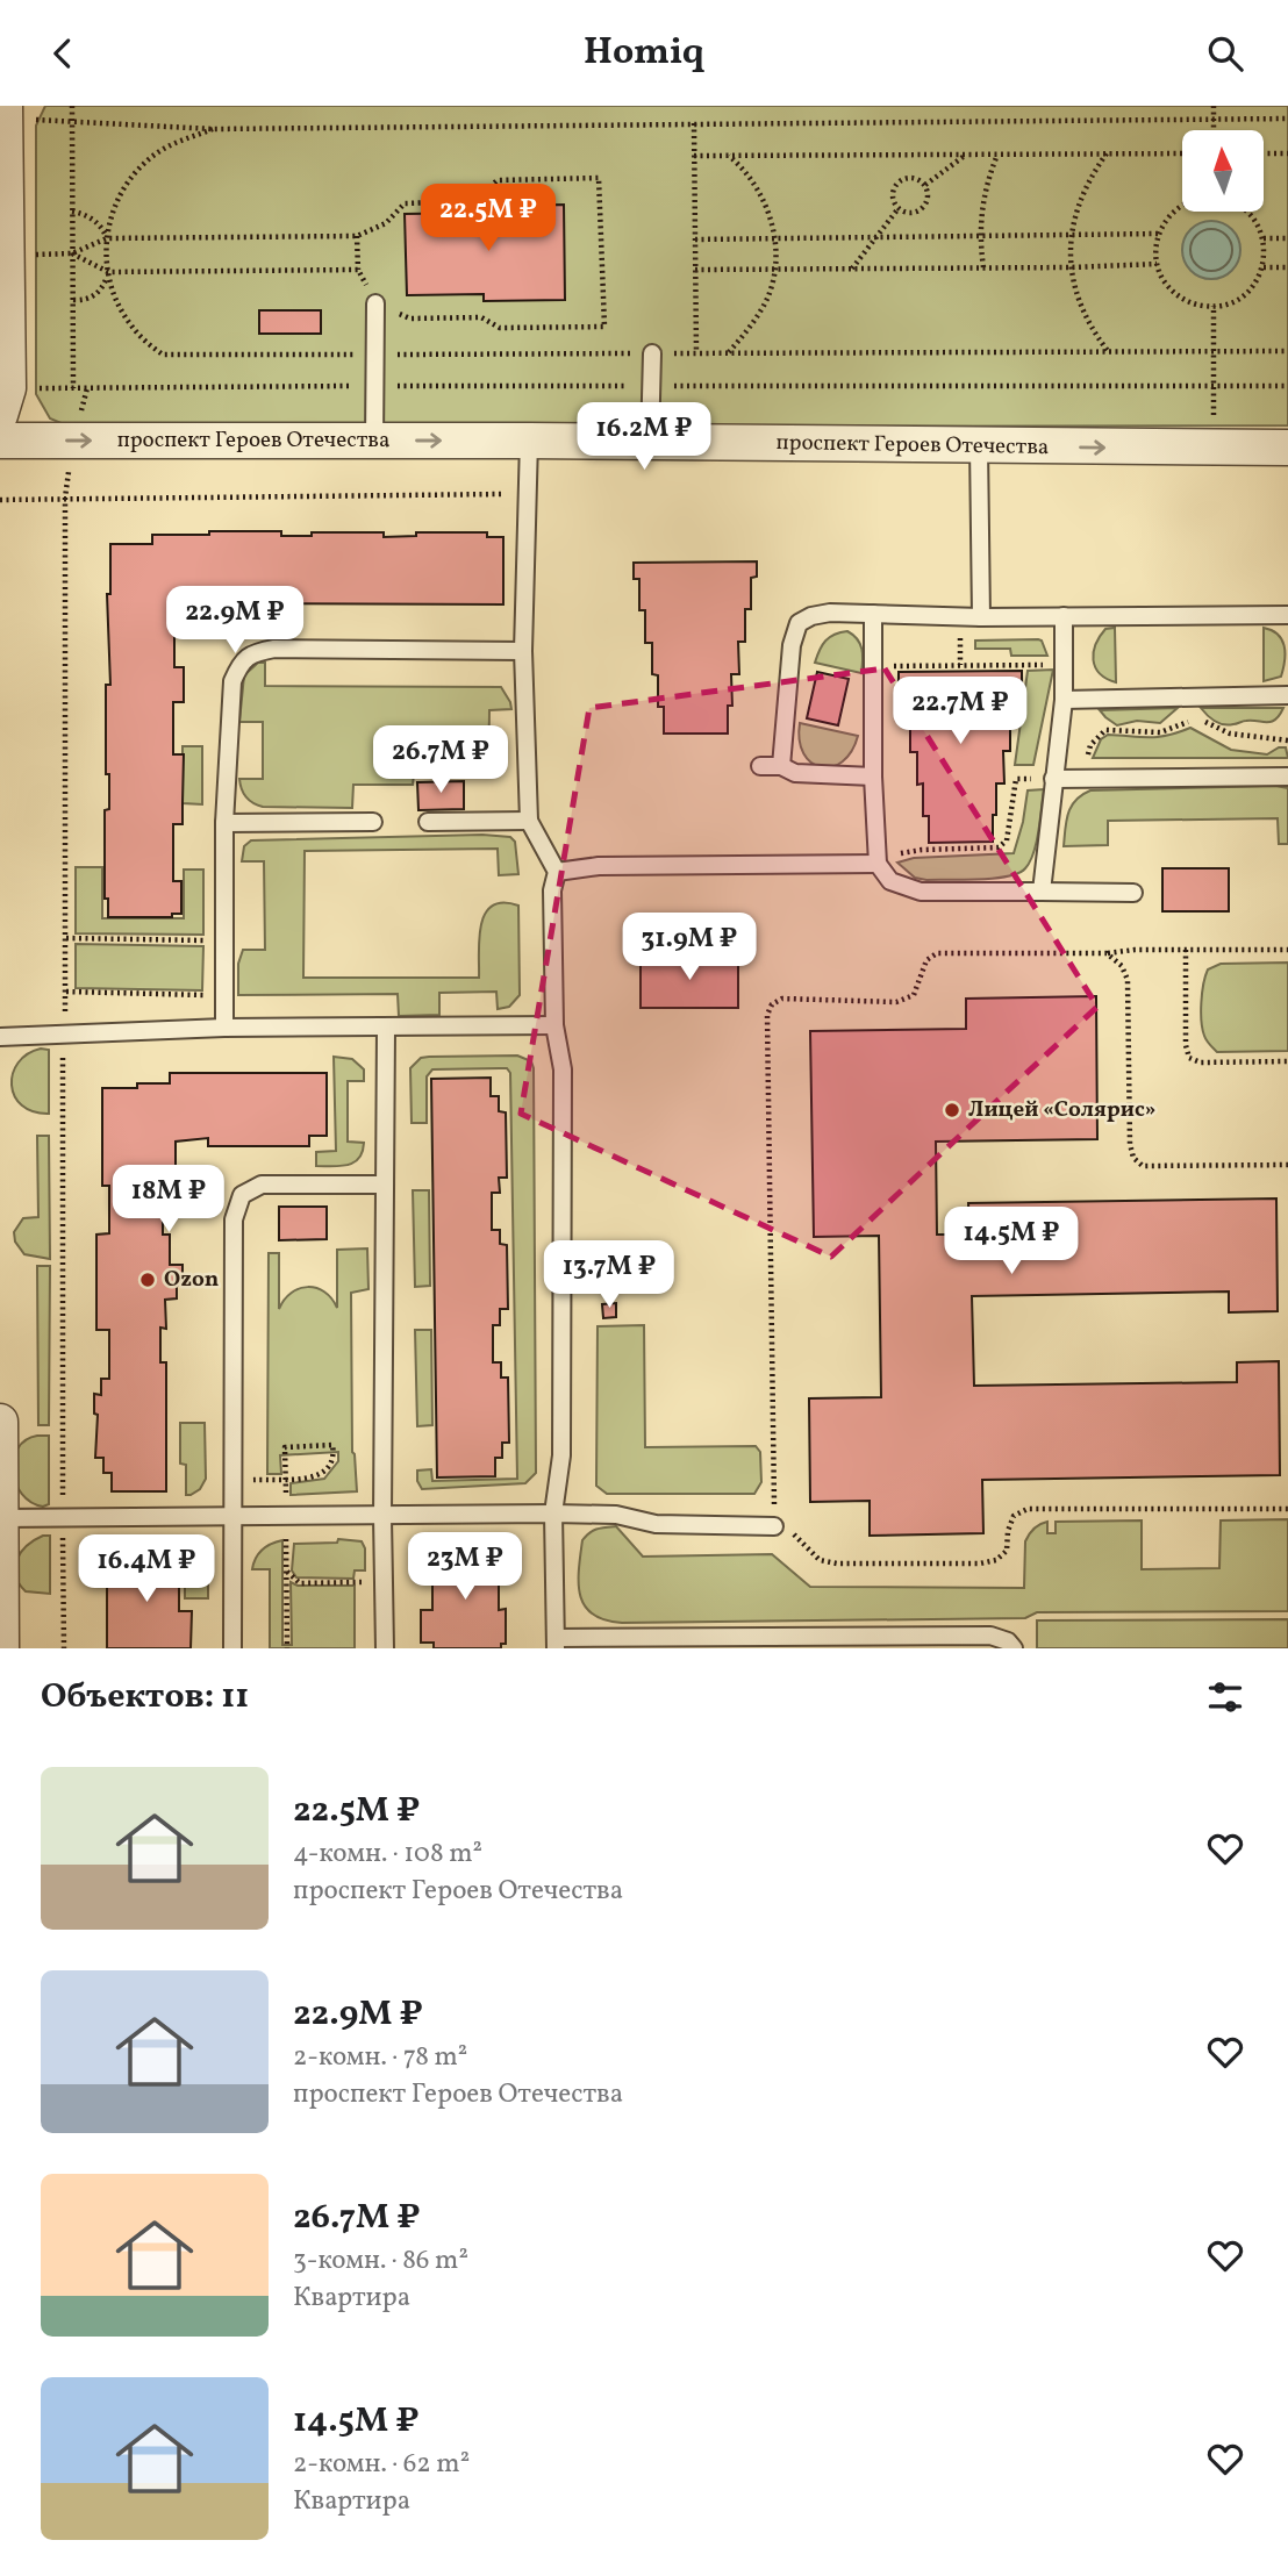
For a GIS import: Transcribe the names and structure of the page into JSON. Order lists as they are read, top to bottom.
{
  "streets": {
    "street": ["проспект Героев Отечества"]
  },
  "one_way": ["проспект Героев Отечества"],
  "places": ["Лицей «Солярис»", "Ozon"],
  "north": "top",
  "page": {
    "header": "Homiq",
    "price": [
      "22.5M ₽",
      "16.2M ₽",
      "22.9M ₽",
      "22.7M ₽",
      "26.7M ₽",
      "31.9M ₽",
      "18M ₽",
      "14.5M ₽",
      "13.7M ₽",
      "23M ₽",
      "16.4M ₽"
    ],
    "heading": "Объектов: 11",
    "list": [
      {
        "name": "22.5M ₽",
        "note": "4-комн. · 108 m² · проспект Героев Отечества"
      },
      {
        "name": "22.9M ₽",
        "note": "2-комн. · 78 m² · проспект Героев Отечества"
      },
      {
        "name": "26.7M ₽",
        "note": "3-комн. · 86 m² · Квартира"
      },
      {
        "name": "14.5M ₽",
        "note": "2-комн. · 62 m² · Квартира"
      }
    ]
  }
}
